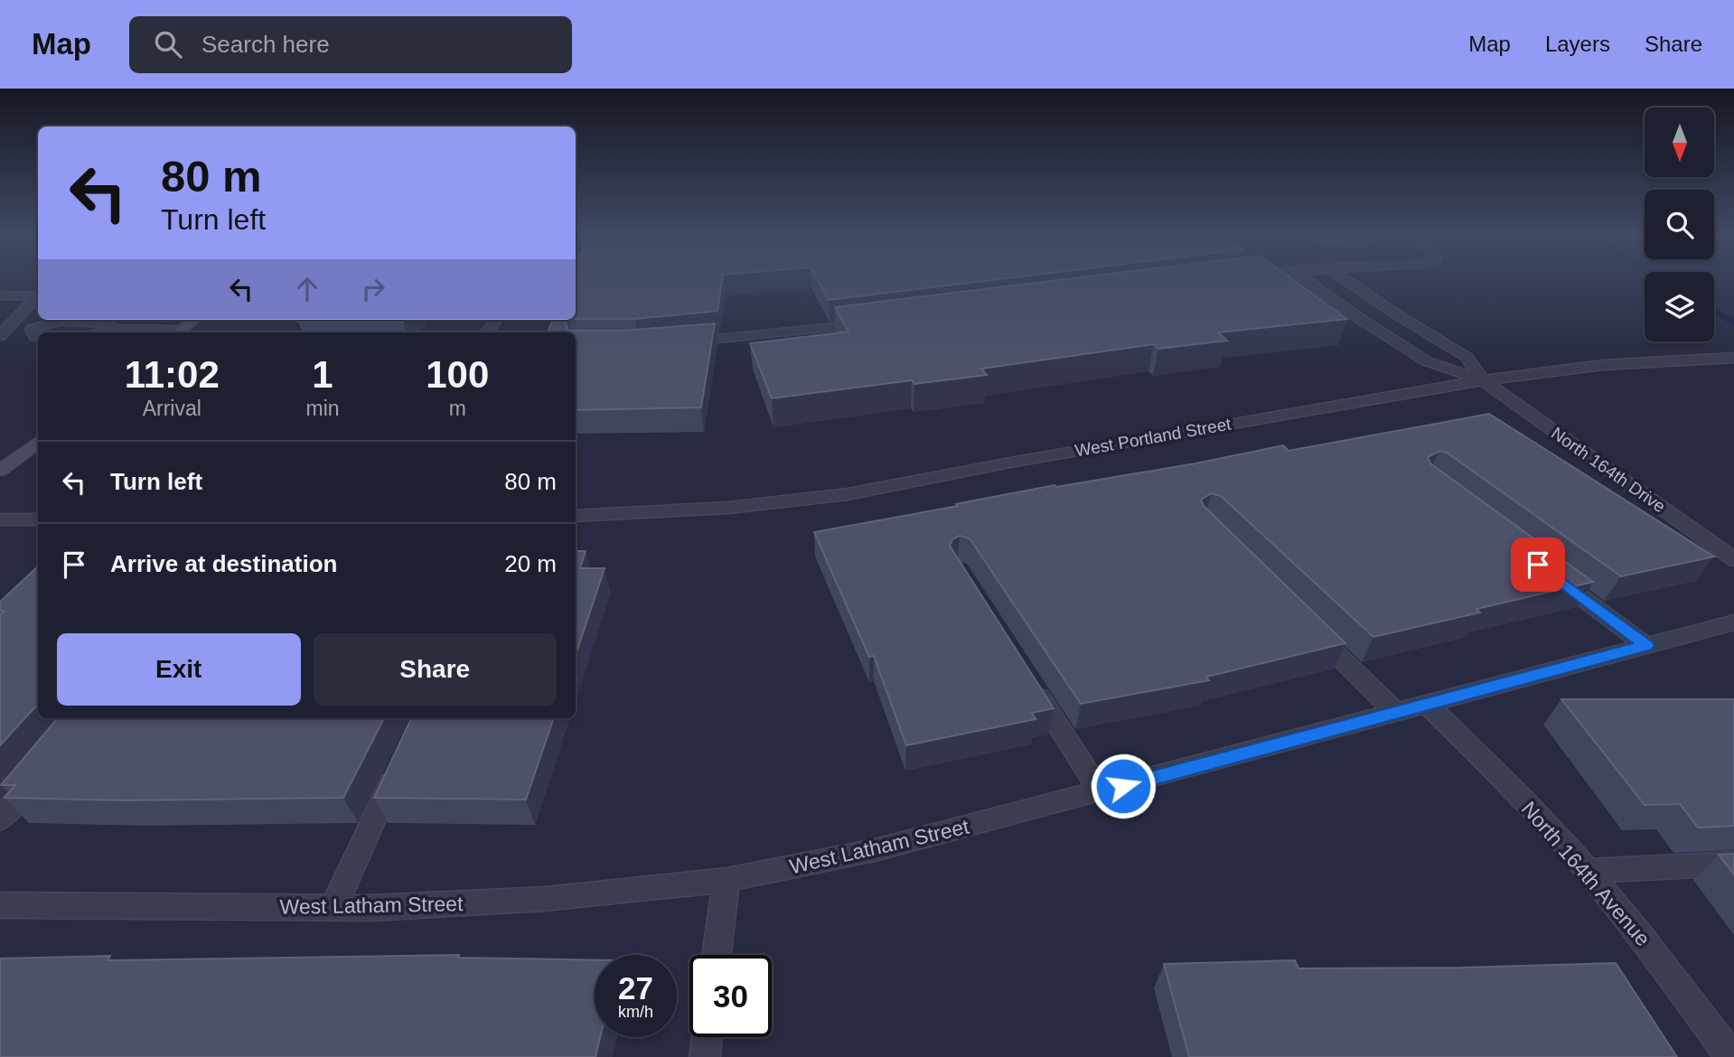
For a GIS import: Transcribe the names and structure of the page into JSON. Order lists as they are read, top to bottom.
{
  "streets": {
    "street": [
      "West Portland Street",
      "North 164th Drive",
      "West Latham Street",
      "North 164th Avenue"
    ]
  },
  "crossings": [
    ["West Portland Street", "North 164th Drive"],
    ["West Latham Street", "North 164th Avenue"]
  ],
  "north": "bottom",
  "page": {
    "header": "Map",
    "search": "Search here",
    "nav": ["Map", "Layers", "Share"],
    "turn": ["80 m", "Turn left"],
    "eta": [
      "11:02",
      "Arrival",
      "1",
      "min",
      "100",
      "m"
    ],
    "list": [
      {
        "name": "Turn left",
        "value": "80 m"
      },
      {
        "name": "Arrive at destination",
        "value": "20 m"
      }
    ],
    "buttons": ["Exit", "Share"],
    "speed": "27 km/h",
    "limit": "30"
  }
}
